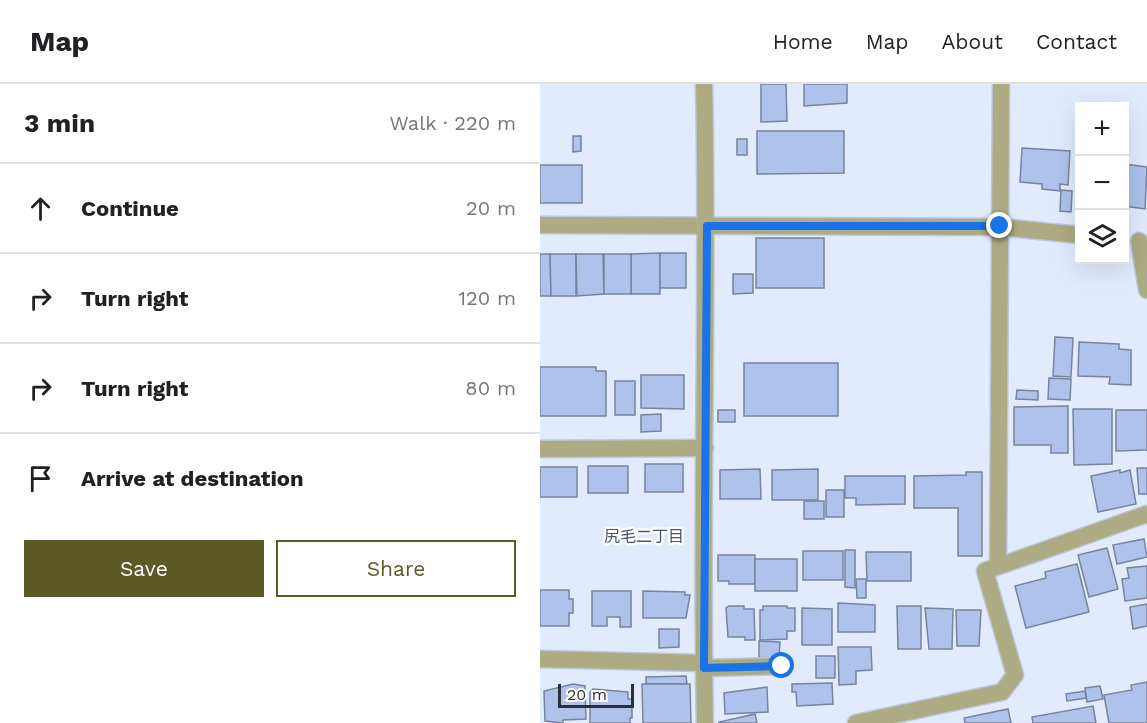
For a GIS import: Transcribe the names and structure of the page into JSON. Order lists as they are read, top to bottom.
{
  "districts": ["尻毛二丁目"],
  "scale_bar": "20 m",
  "page": {
    "header": "Map",
    "nav": [
      "Home",
      "Map",
      "About",
      "Contact"
    ],
    "heading": ["3 min", "Walk · 220 m"],
    "map_buttons": ["+", "−"],
    "list": [
      ["Continue", "20 m"],
      ["Turn right", "120 m"],
      ["Turn right", "80 m"],
      "Arrive at destination"
    ],
    "buttons": ["Save", "Share"],
    "scale": "20 m"
  }
}
